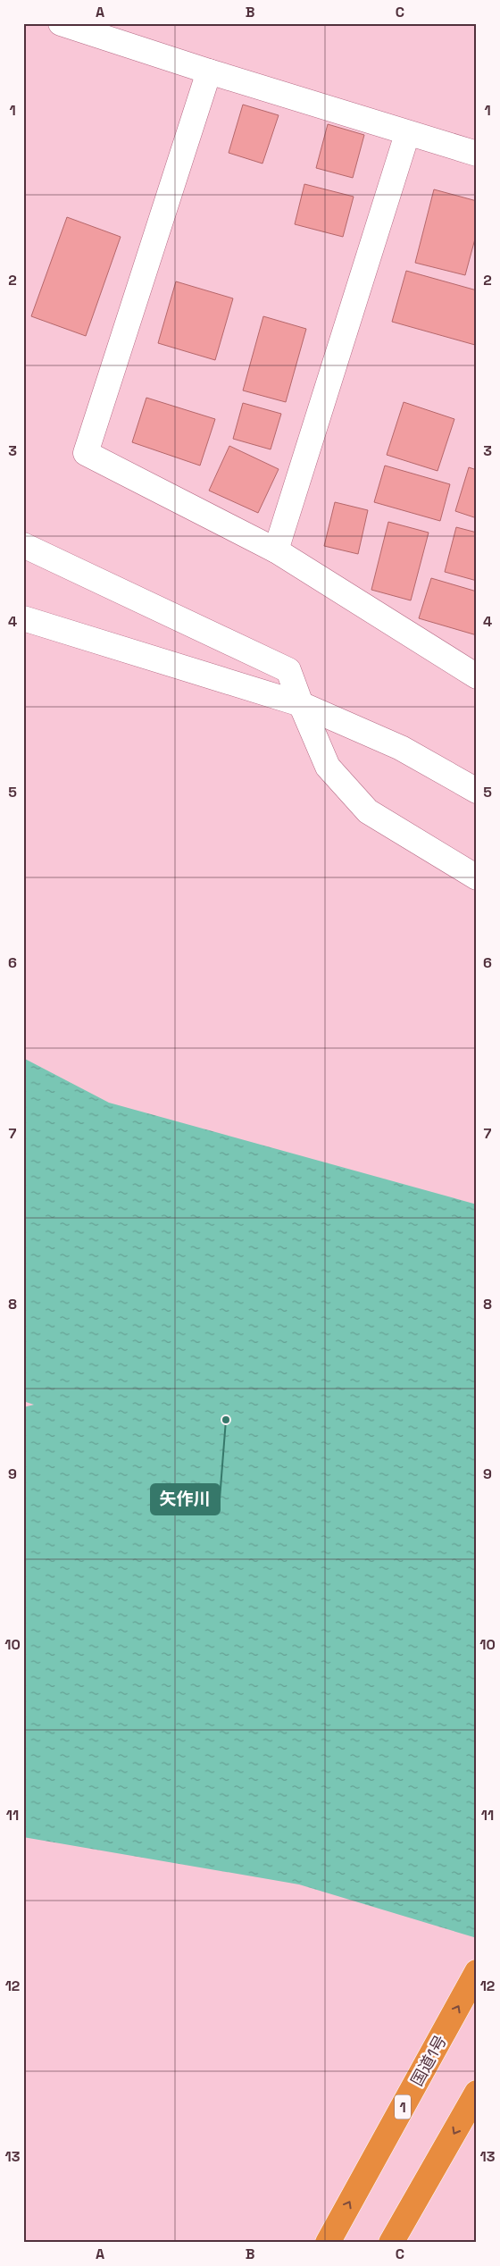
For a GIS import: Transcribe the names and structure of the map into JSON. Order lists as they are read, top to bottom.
{
  "streets": {
    "highway": ["国道1号", "1"]
  },
  "places": ["矢作川"],
  "grid": {
    "columns": ["A", "B", "C"],
    "rows": [
      "1",
      "2",
      "3",
      "4",
      "5",
      "6",
      "7",
      "8",
      "9",
      "10",
      "11",
      "12",
      "13"
    ]
  }
}
